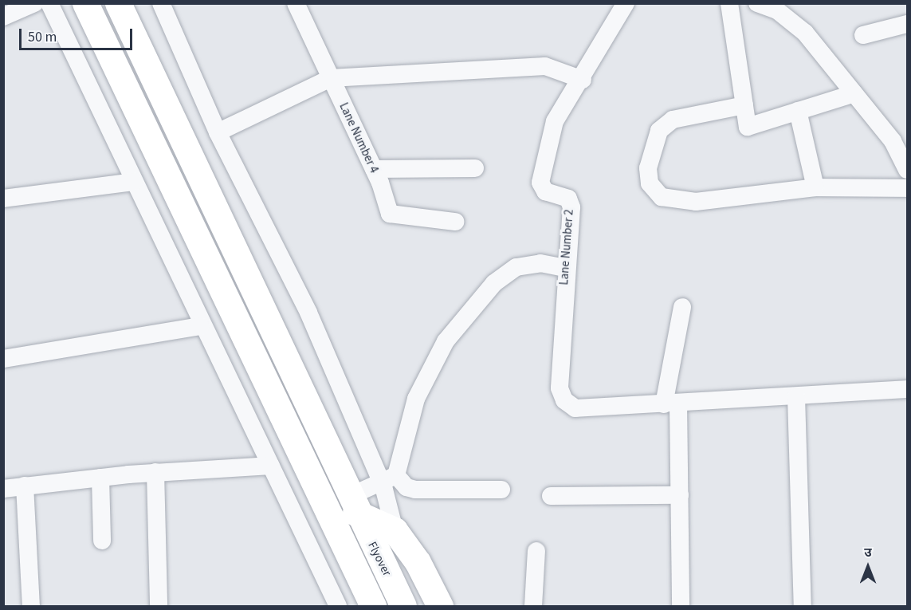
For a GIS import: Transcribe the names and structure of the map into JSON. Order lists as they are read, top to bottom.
{
  "streets": {
    "highway": ["Flyover"],
    "street": ["Lane Number 4", "Lane Number 2"]
  },
  "scale_bar": "50 m",
  "north": "top"
}
